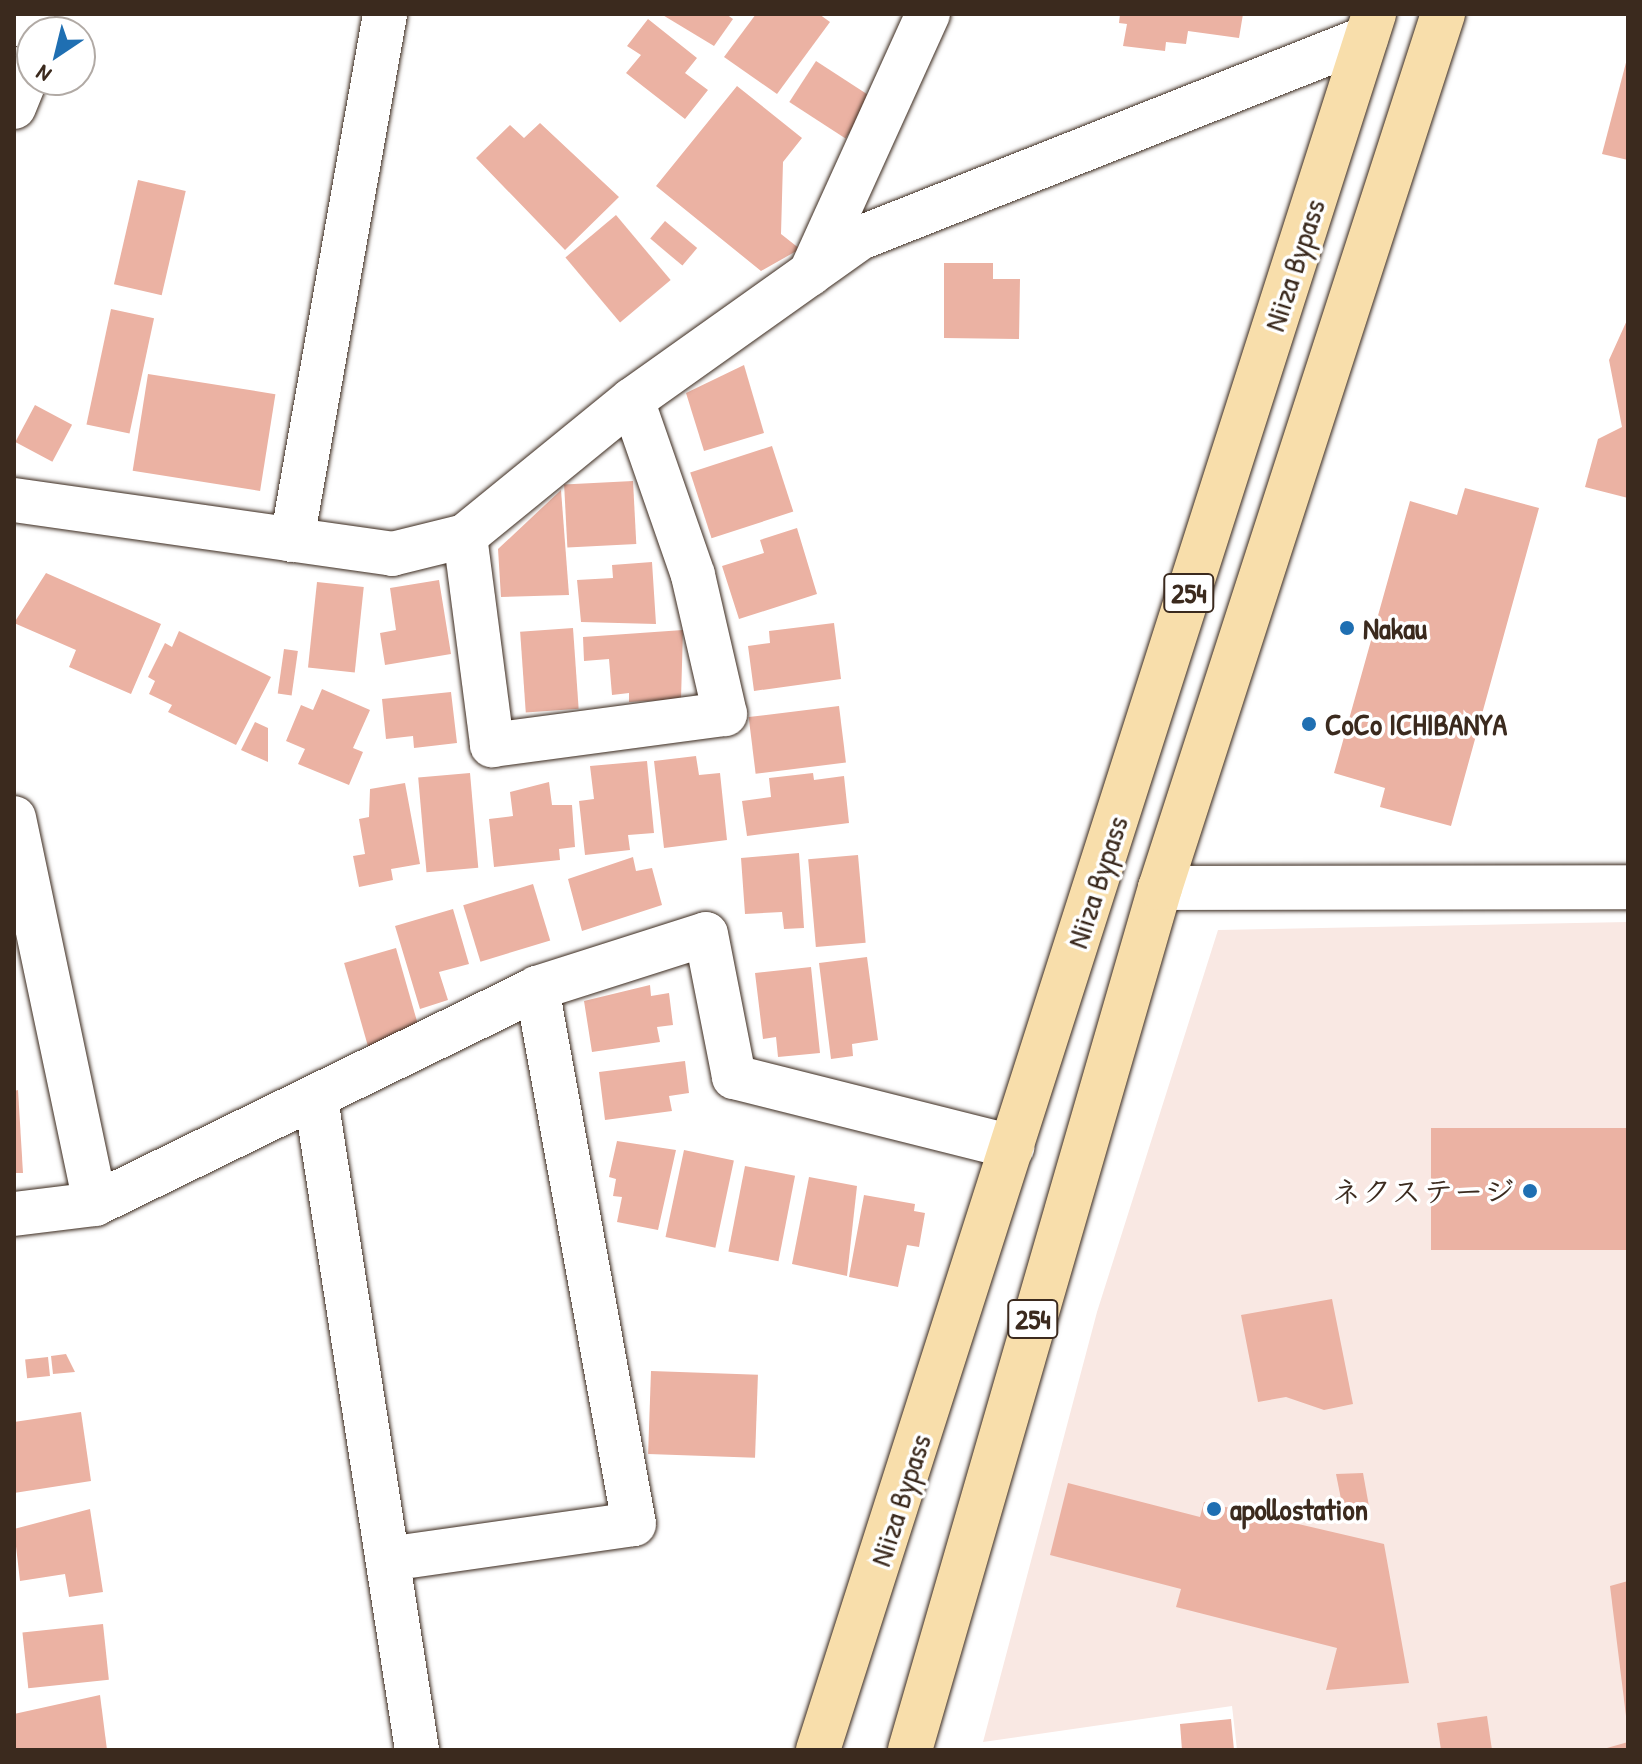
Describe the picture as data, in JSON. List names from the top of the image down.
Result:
{
  "streets": {
    "highway": ["Niiza Bypass", "254"]
  },
  "places": [
    "Nakau",
    "CoCo ICHIBANYA",
    "ネクステージ",
    "apollostation"
  ],
  "north": "bottom left"
}
